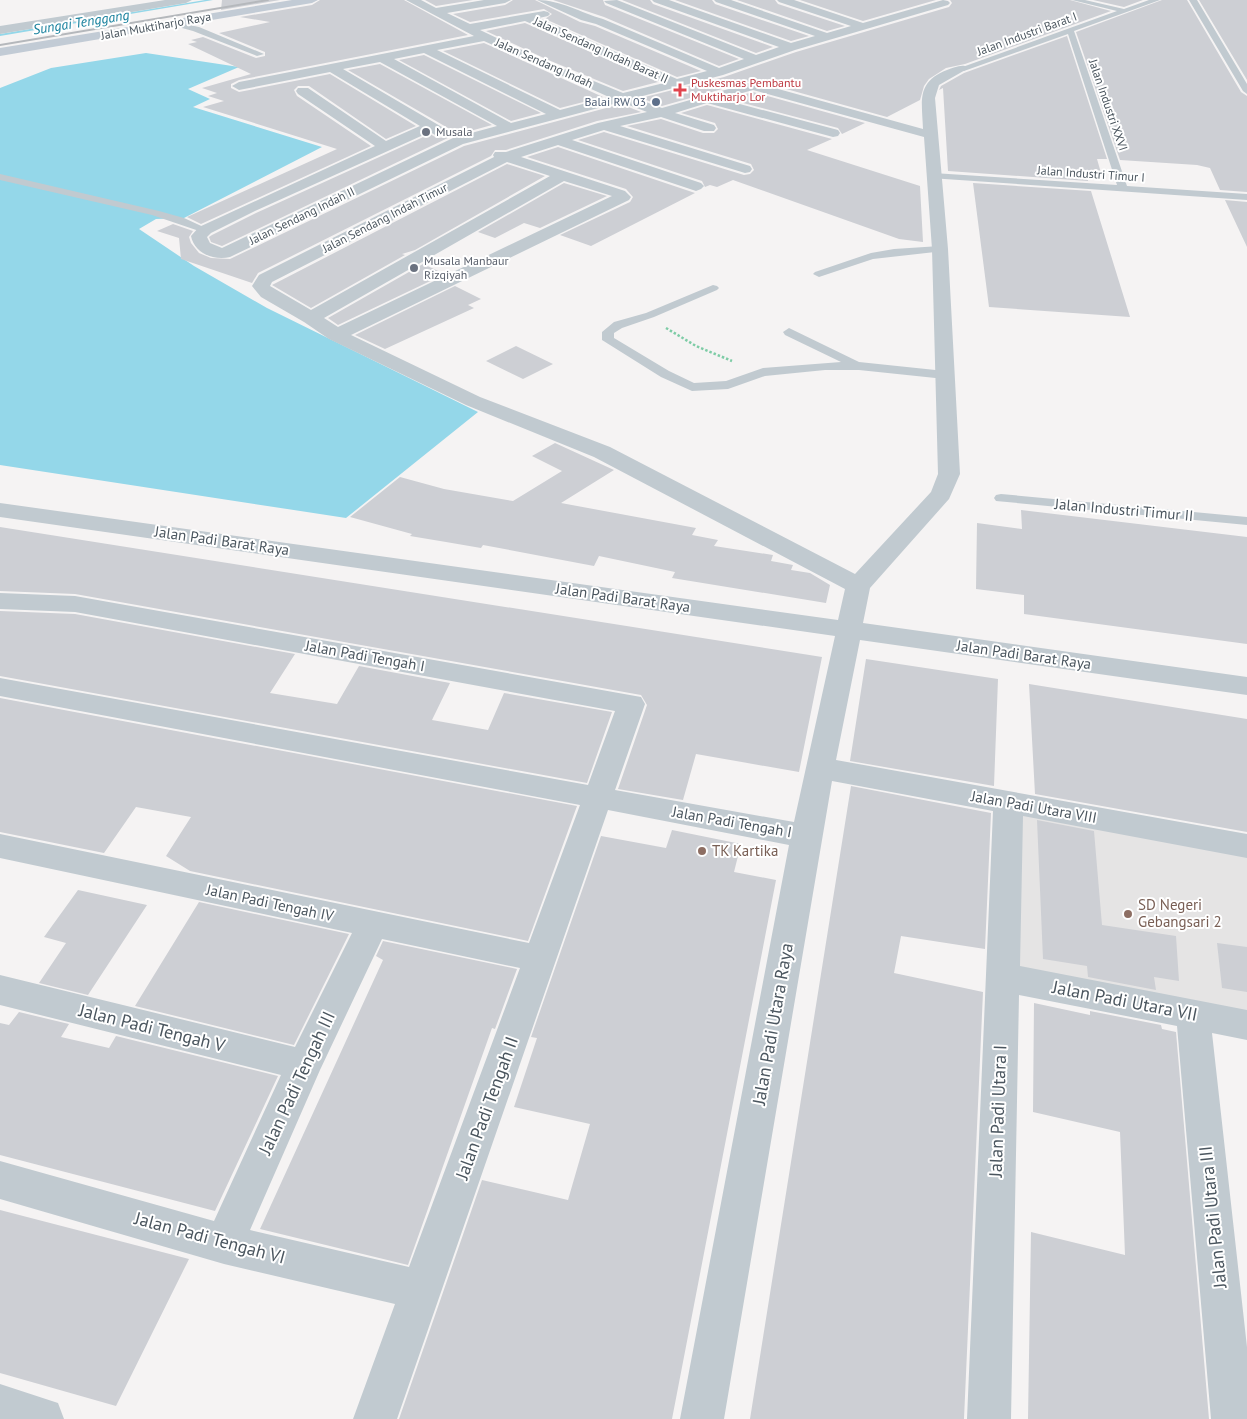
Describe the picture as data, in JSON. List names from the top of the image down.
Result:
{
  "streets": {
    "street": [
      "Jalan Muktiharjo Raya",
      "Jalan Sendang Indah Barat II",
      "Jalan Sendang Indah",
      "Jalan Sendang Indah II",
      "Jalan Sendang Indah Timur",
      "Jalan Padi Barat Raya",
      "Jalan Padi Tengah I",
      "Jalan Padi Utara VIII",
      "Jalan Padi Tengah IV",
      "Jalan Padi Utara VII",
      "Jalan Padi Utara Raya",
      "Jalan Padi Tengah V",
      "Jalan Padi Tengah III",
      "Jalan Padi Tengah II",
      "Jalan Padi Utara I",
      "Jalan Padi Utara III",
      "Jalan Padi Tengah VI"
    ],
    "lane": [
      "Jalan Industri Barat I",
      "Jalan Industri XXVI",
      "Jalan Industri Timur I",
      "Jalan Industri Timur II"
    ]
  },
  "crossings": [
    ["Jalan Industri Barat I", "Jalan Industri XXVI"],
    ["Jalan Sendang Indah Barat II", "Jalan Sendang Indah II"],
    ["Jalan Sendang Indah", "Jalan Sendang Indah II"],
    ["Jalan Sendang Indah", "Jalan Sendang Indah Timur"],
    ["Jalan Industri XXVI", "Jalan Industri Timur I"],
    ["Jalan Sendang Indah II", "Jalan Sendang Indah Timur"],
    ["Jalan Padi Barat Raya", "Jalan Padi Utara Raya"],
    ["Jalan Padi Tengah I", "Jalan Padi Utara Raya"],
    ["Jalan Padi Tengah I", "Jalan Padi Tengah II"],
    ["Jalan Padi Utara VIII", "Jalan Padi Utara Raya"],
    ["Jalan Padi Utara VIII", "Jalan Padi Utara I"],
    ["Jalan Padi Tengah IV", "Jalan Padi Tengah III"],
    ["Jalan Padi Tengah IV", "Jalan Padi Tengah II"],
    ["Jalan Padi Utara VII", "Jalan Padi Utara I"],
    ["Jalan Padi Utara VII", "Jalan Padi Utara III"],
    ["Jalan Padi Tengah V", "Jalan Padi Tengah III"],
    ["Jalan Padi Tengah III", "Jalan Padi Tengah VI"],
    ["Jalan Padi Tengah II", "Jalan Padi Tengah VI"]
  ],
  "water": ["Sungai Tenggang"],
  "places": {
    "health": ["Puskesmas Pembantu Muktiharjo Lor"],
    "other": [
      "Balai RW 03",
      "Musala",
      "Musala Manbaur Rizqiyah",
      "TK Kartika",
      "SD Negeri Gebangsari 2"
    ]
  }
}
